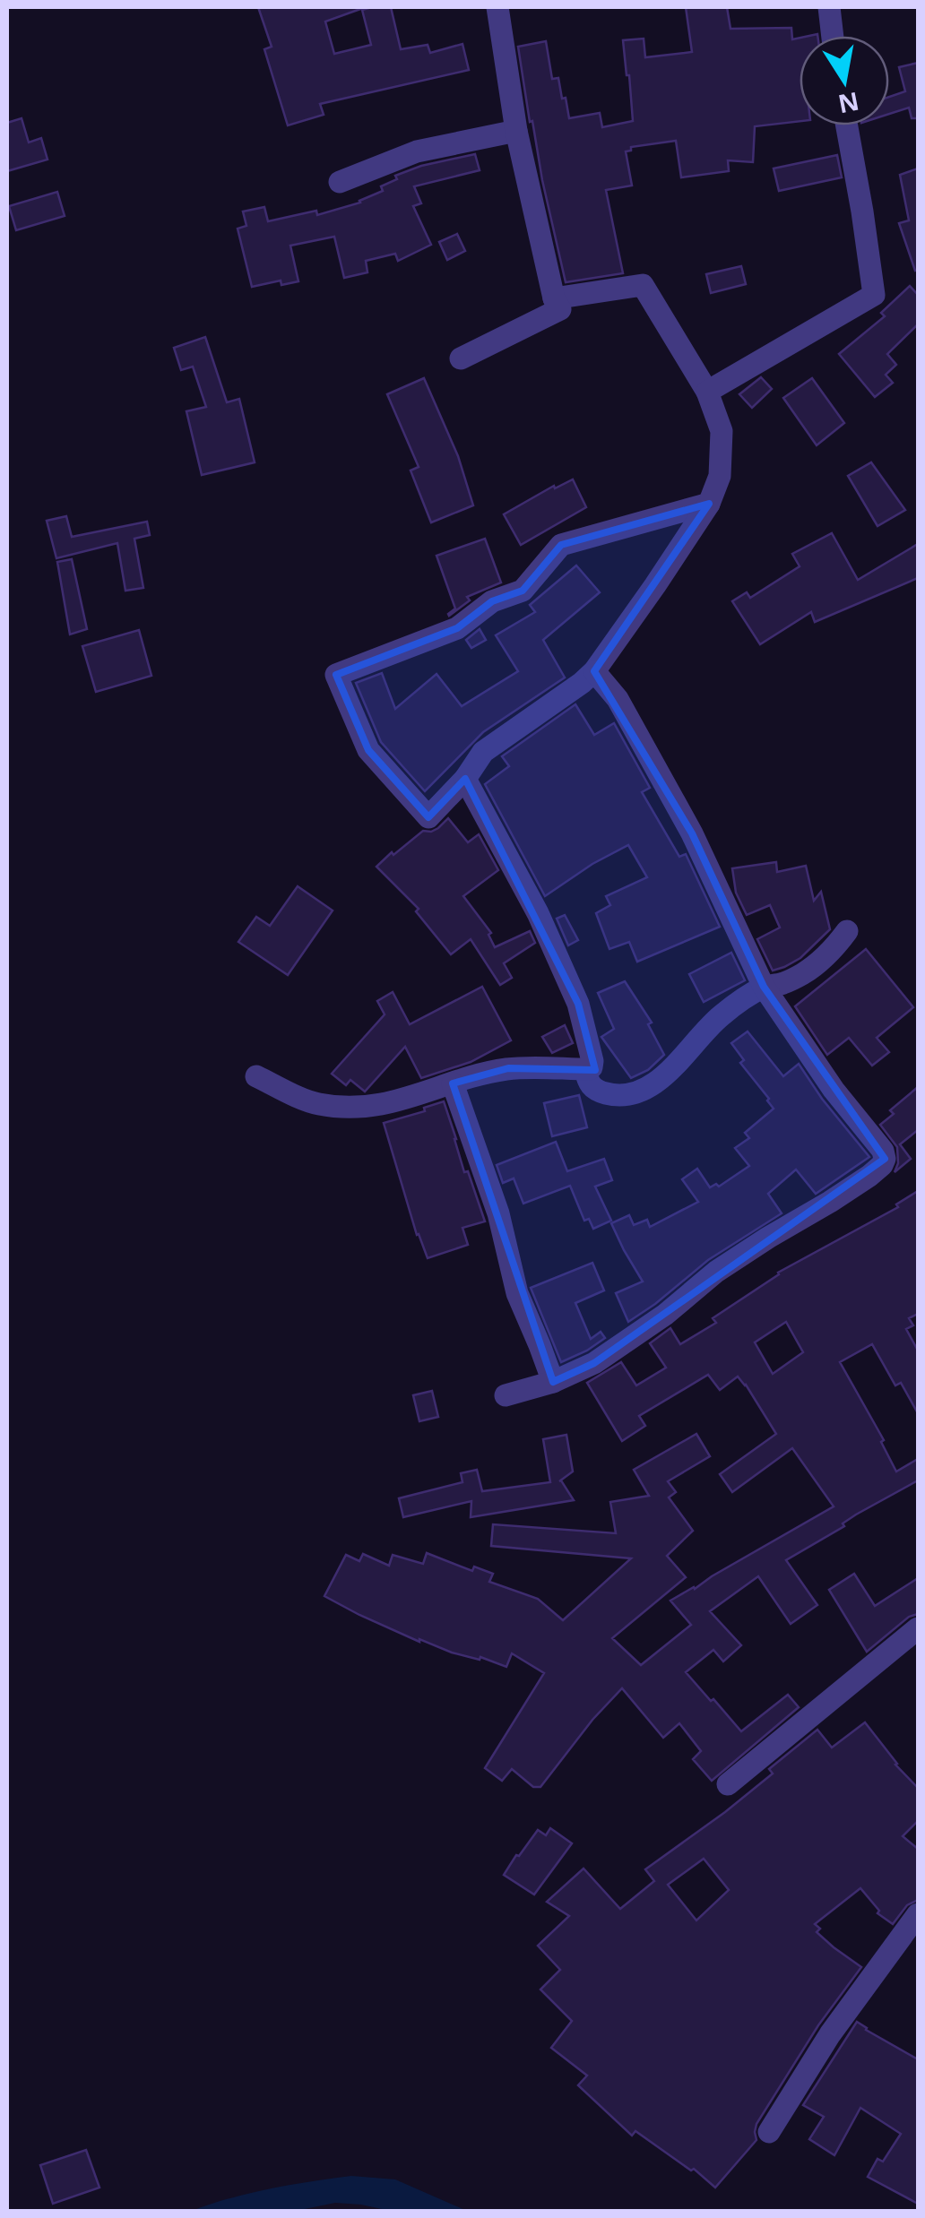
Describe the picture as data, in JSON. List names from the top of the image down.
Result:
{
  "north": "bottom"
}
